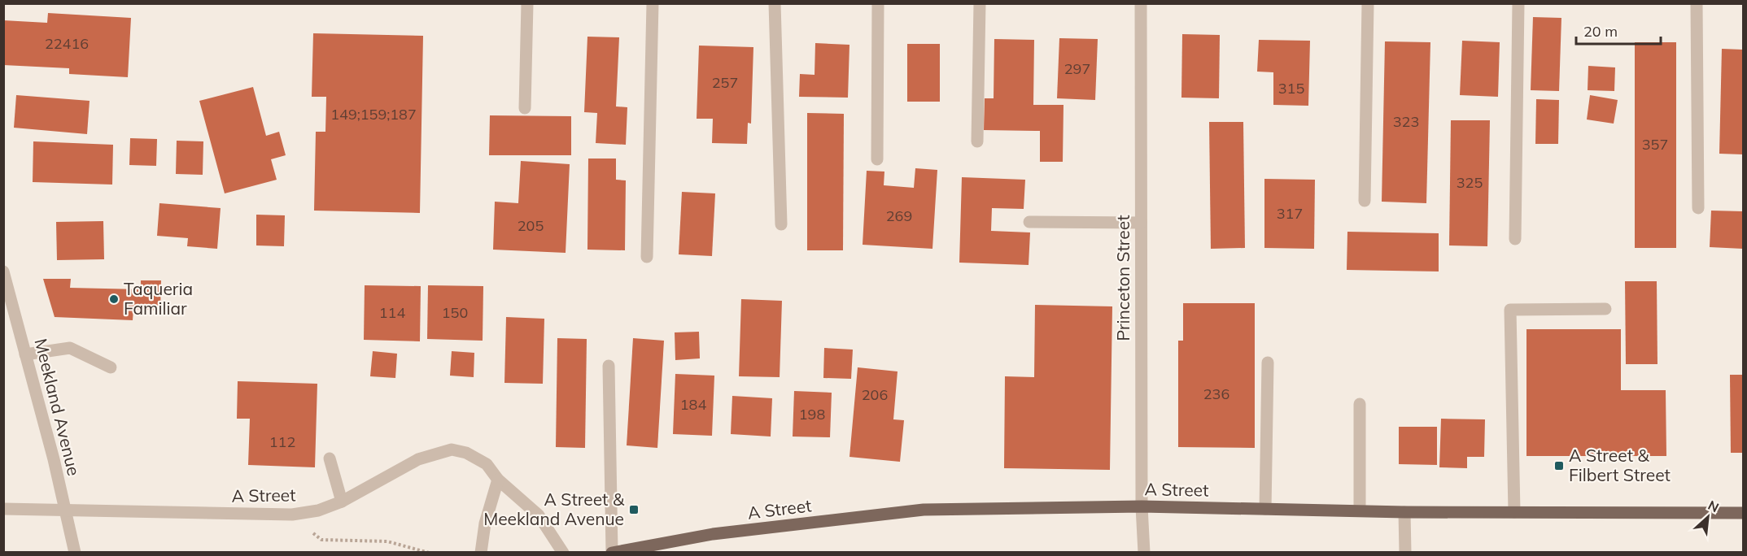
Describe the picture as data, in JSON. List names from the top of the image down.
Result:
{
  "streets": {
    "main road": ["A Street"],
    "street": ["Princeton Street", "Meekland Avenue"]
  },
  "crossings": [
    ["Princeton Street", "A Street"],
    ["Meekland Avenue", "A Street"]
  ],
  "places": {
    "other": ["Taqueria Familiar"],
    "transit": ["A Street & Filbert Street", "A Street & Meekland Avenue"]
  },
  "house_numbers": [
    "22416",
    "297",
    "257",
    "315",
    "149;159;187",
    "323",
    "357",
    "325",
    "317",
    "269",
    "205",
    "114",
    "150",
    "236",
    "206",
    "184",
    "198",
    "112"
  ],
  "scale_bar": "20 m",
  "north": "top right"
}
